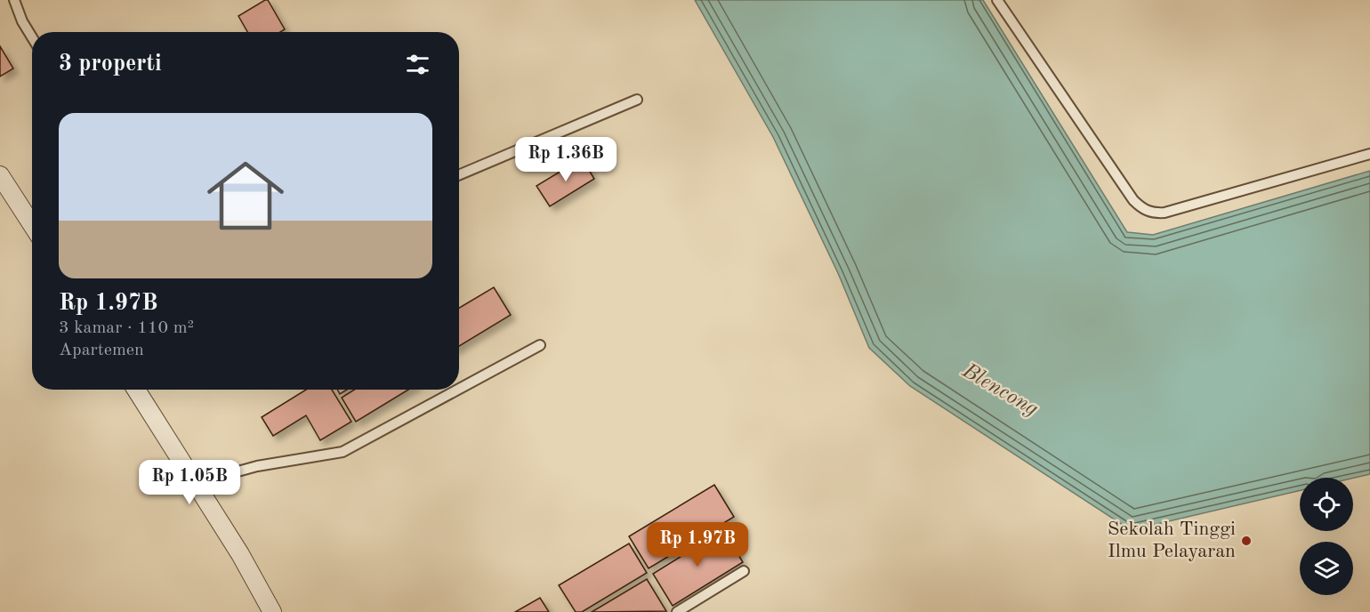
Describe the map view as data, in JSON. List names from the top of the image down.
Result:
{
  "water": ["Blencong"],
  "places": ["Sekolah Tinggi Ilmu Pelayaran"],
  "page": {
    "heading": "3 properti",
    "list": [
      {
        "name": "Rp 1.97B",
        "note": "3 kamar · 110 m² · Apartemen"
      }
    ],
    "price": ["Rp 1.36B", "Rp 1.05B", "Rp 1.97B"]
  }
}
